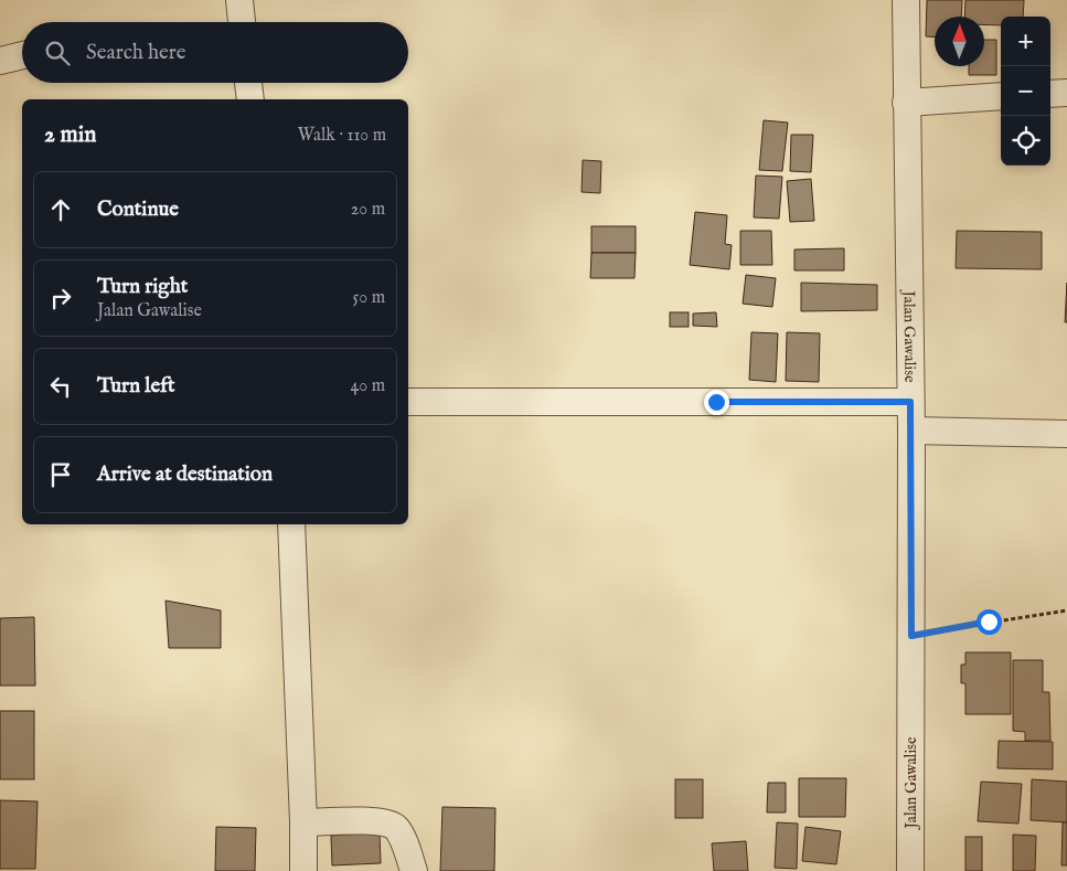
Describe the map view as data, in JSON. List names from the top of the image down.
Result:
{
  "streets": {
    "street": ["Jalan Gawalise"]
  },
  "north": "top",
  "page": {
    "map_buttons": ["+", "−"],
    "search": "Search here",
    "heading": ["2 min", "Walk · 110 m"],
    "list": [
      ["Continue", "20 m"],
      ["Turn right", "Jalan Gawalise", "50 m"],
      ["Turn left", "40 m"],
      "Arrive at destination"
    ]
  }
}
